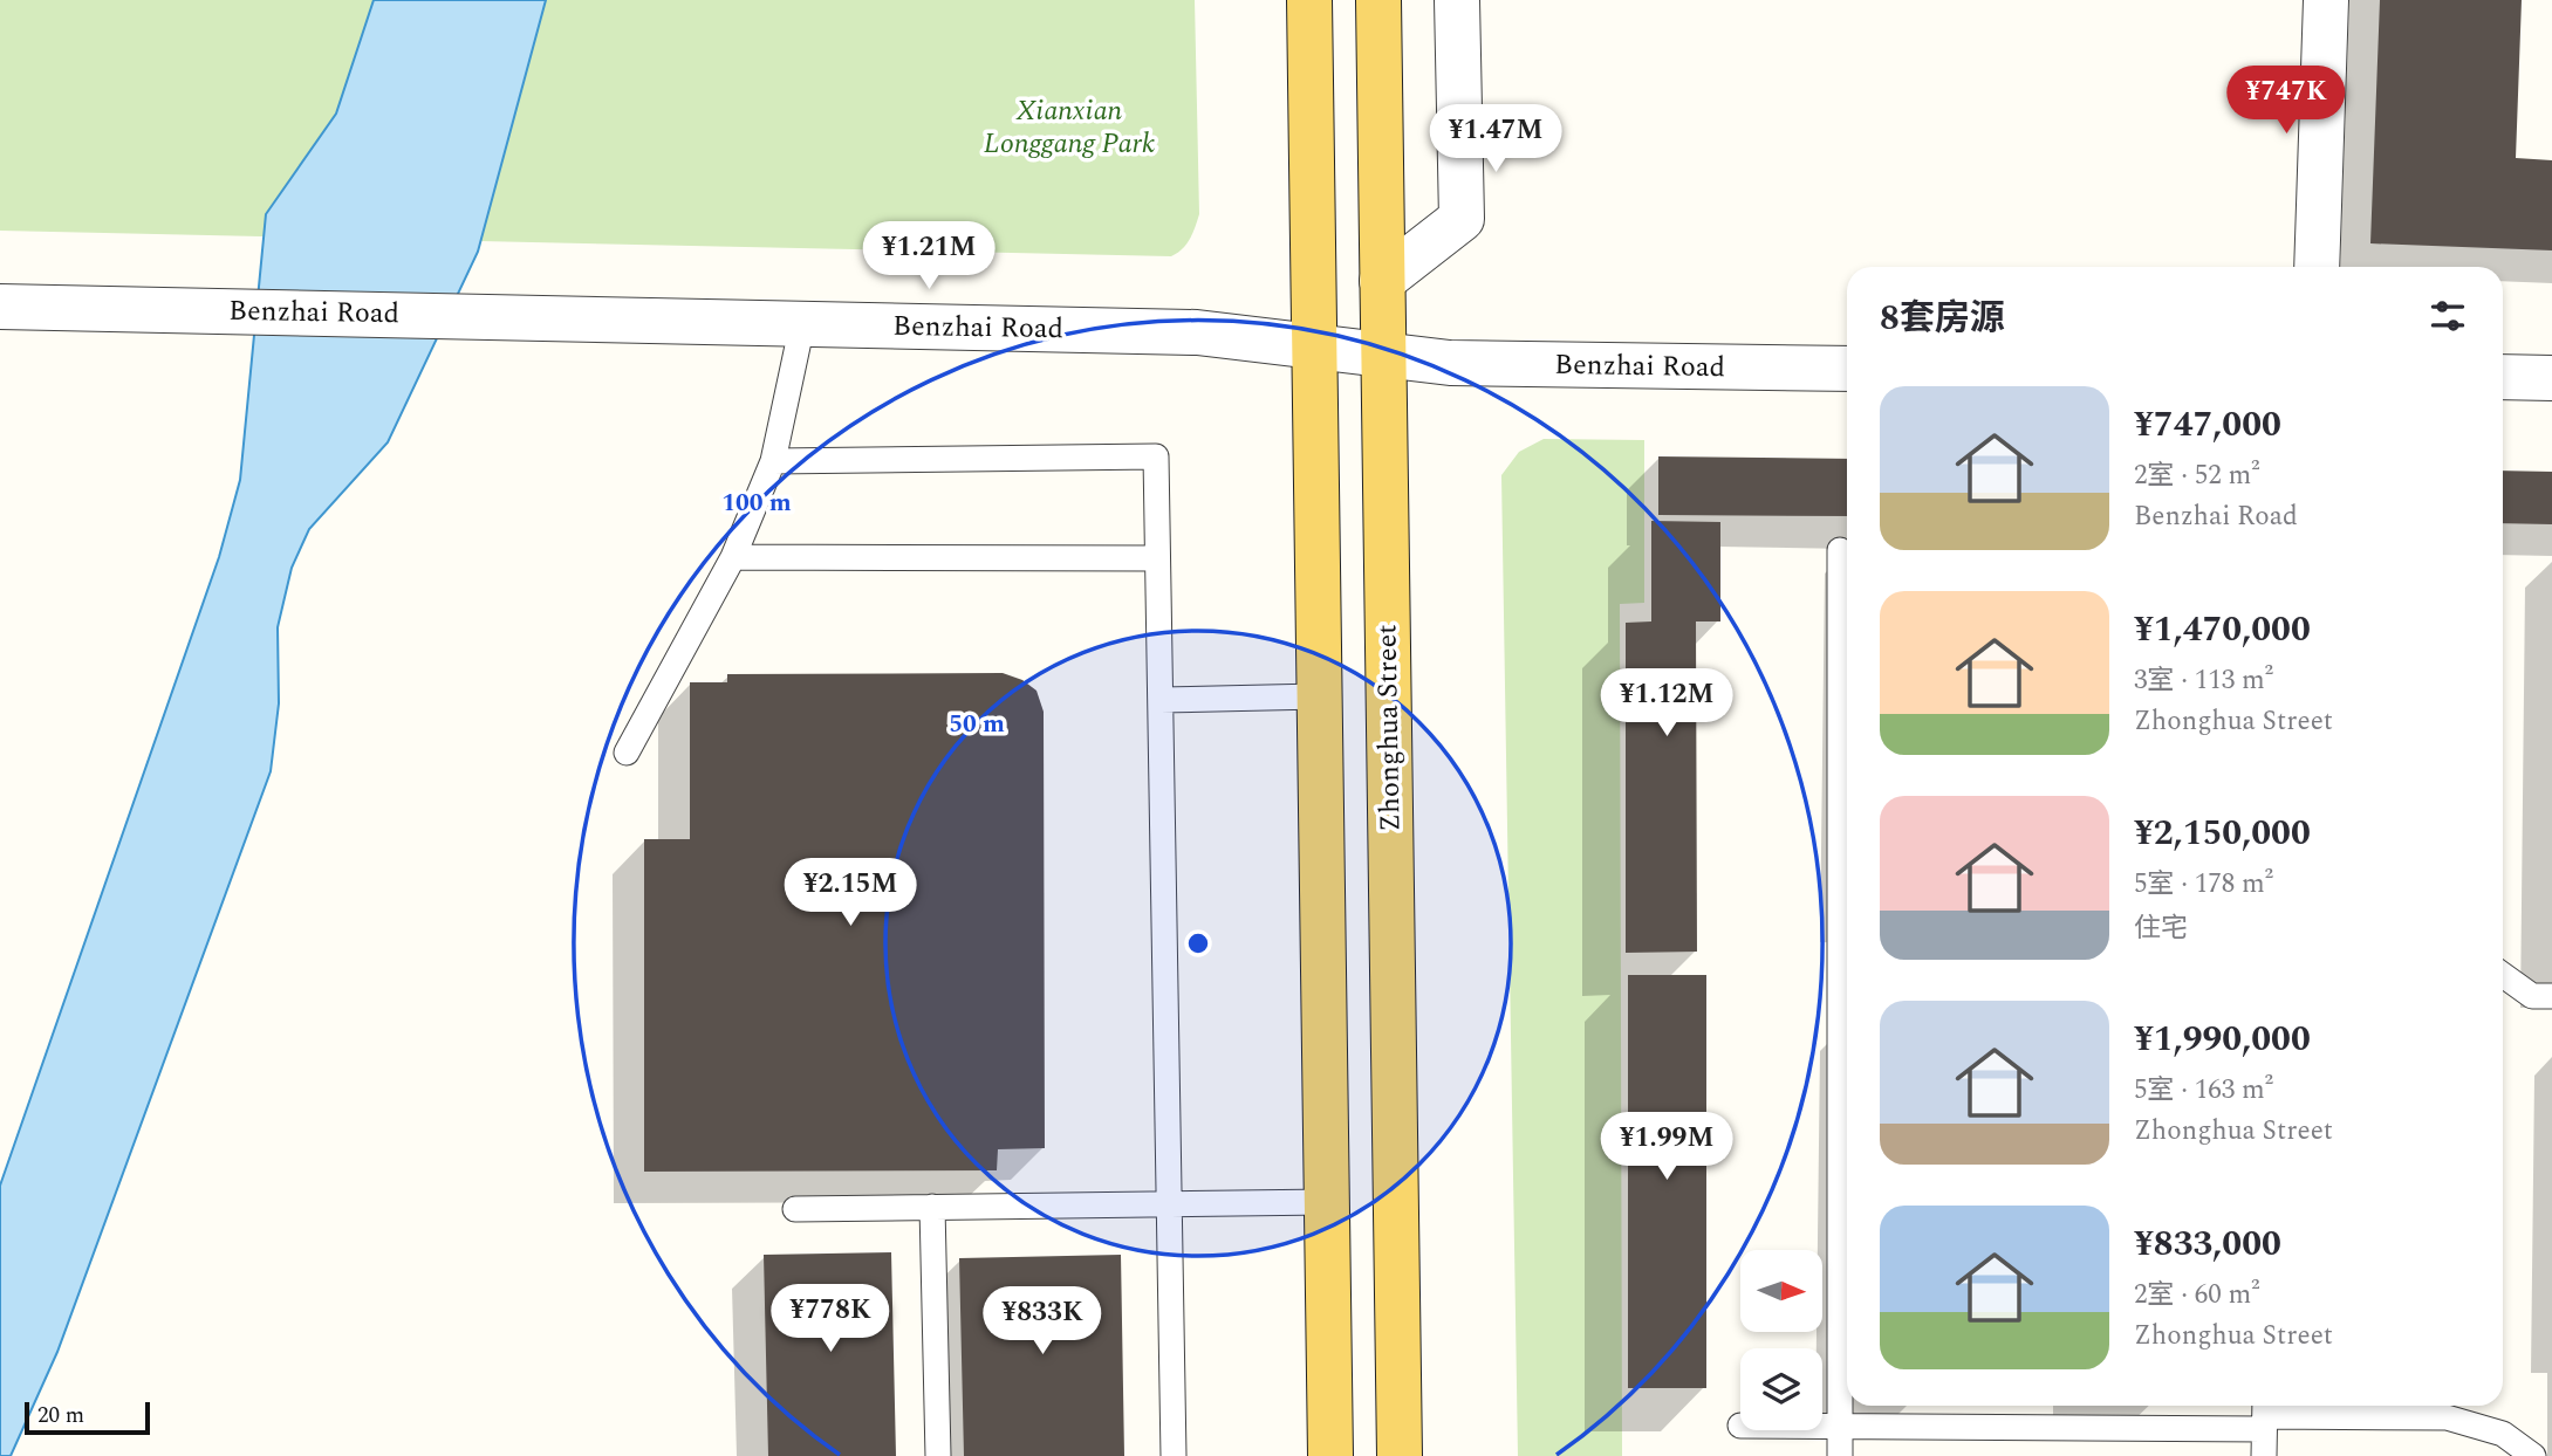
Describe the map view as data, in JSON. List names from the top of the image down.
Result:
{
  "streets": {
    "main road": ["Zhonghua Street"],
    "street": ["Benzhai Road"]
  },
  "crossings": [
    ["Benzhai Road", "Zhonghua Street"]
  ],
  "parks": ["Xianxian Longgang Park"],
  "scale_bar": "20 m",
  "north": "right",
  "page": {
    "price": [
      "¥747K",
      "¥1.47M",
      "¥1.21M",
      "¥1.12M",
      "¥2.15M",
      "¥1.99M",
      "¥778K",
      "¥833K"
    ],
    "heading": "8套房源",
    "list": [
      {
        "name": "¥747,000",
        "note": "2室 · 52 m² · Benzhai Road"
      },
      {
        "name": "¥1,470,000",
        "note": "3室 · 113 m² · Zhonghua Street"
      },
      {
        "name": "¥2,150,000",
        "note": "5室 · 178 m² · 住宅"
      },
      {
        "name": "¥1,990,000",
        "note": "5室 · 163 m² · Zhonghua Street"
      },
      {
        "name": "¥833,000",
        "note": "2室 · 60 m² · Zhonghua Street"
      }
    ],
    "scale": "20 m"
  },
  "rings": ["100 m", "50 m"]
}
